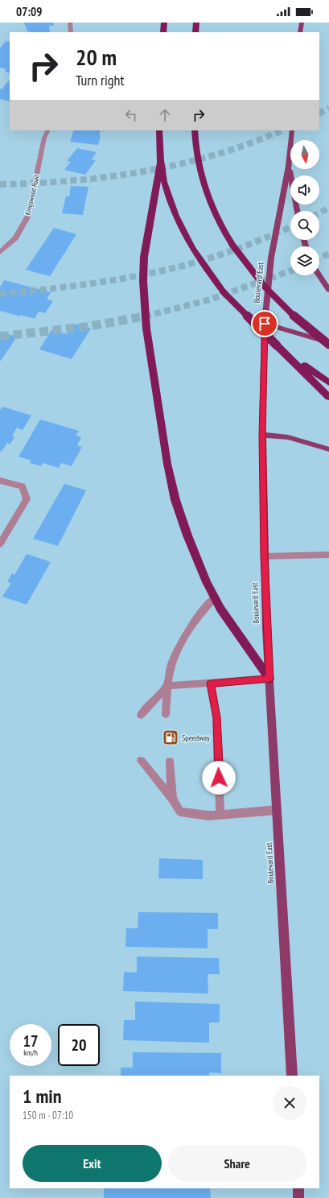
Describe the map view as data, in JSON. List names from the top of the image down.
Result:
{
  "streets": {
    "main road": ["Boulevard East"],
    "street": ["Kingswood Road"]
  },
  "places": {
    "fuel station": ["Speedway"]
  },
  "north": "bottom",
  "page": {
    "status": "07:09",
    "turn": ["20 m", "Turn right"],
    "speed": "17 km/h",
    "limit": "20",
    "heading": ["1 min", "150 m · 07:10"],
    "buttons": ["Exit", "Share"]
  }
}
